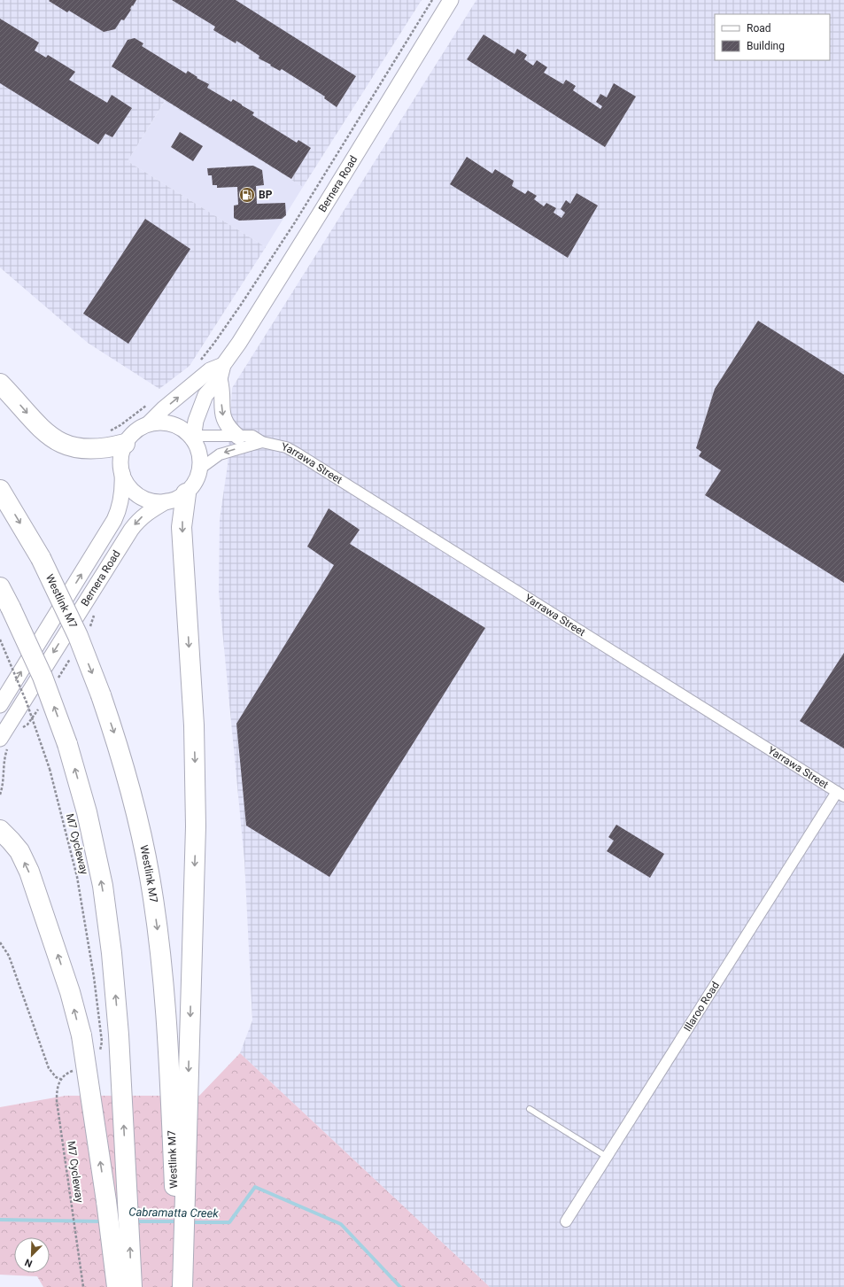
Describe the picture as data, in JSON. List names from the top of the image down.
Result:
{
  "streets": {
    "highway": ["Westlink M7"],
    "main road": ["Bernera Road"],
    "street": ["Yarrawa Street", "Illaroo Road"],
    "path": ["M7 Cycleway"]
  },
  "crossings": [
    ["Bernera Road", "Yarrawa Street"],
    ["Yarrawa Street", "Illaroo Road"]
  ],
  "water": ["Cabramatta Creek"],
  "places": {
    "fuel station": ["BP"]
  },
  "legend": ["Road", "Building"],
  "north": "bottom left"
}
